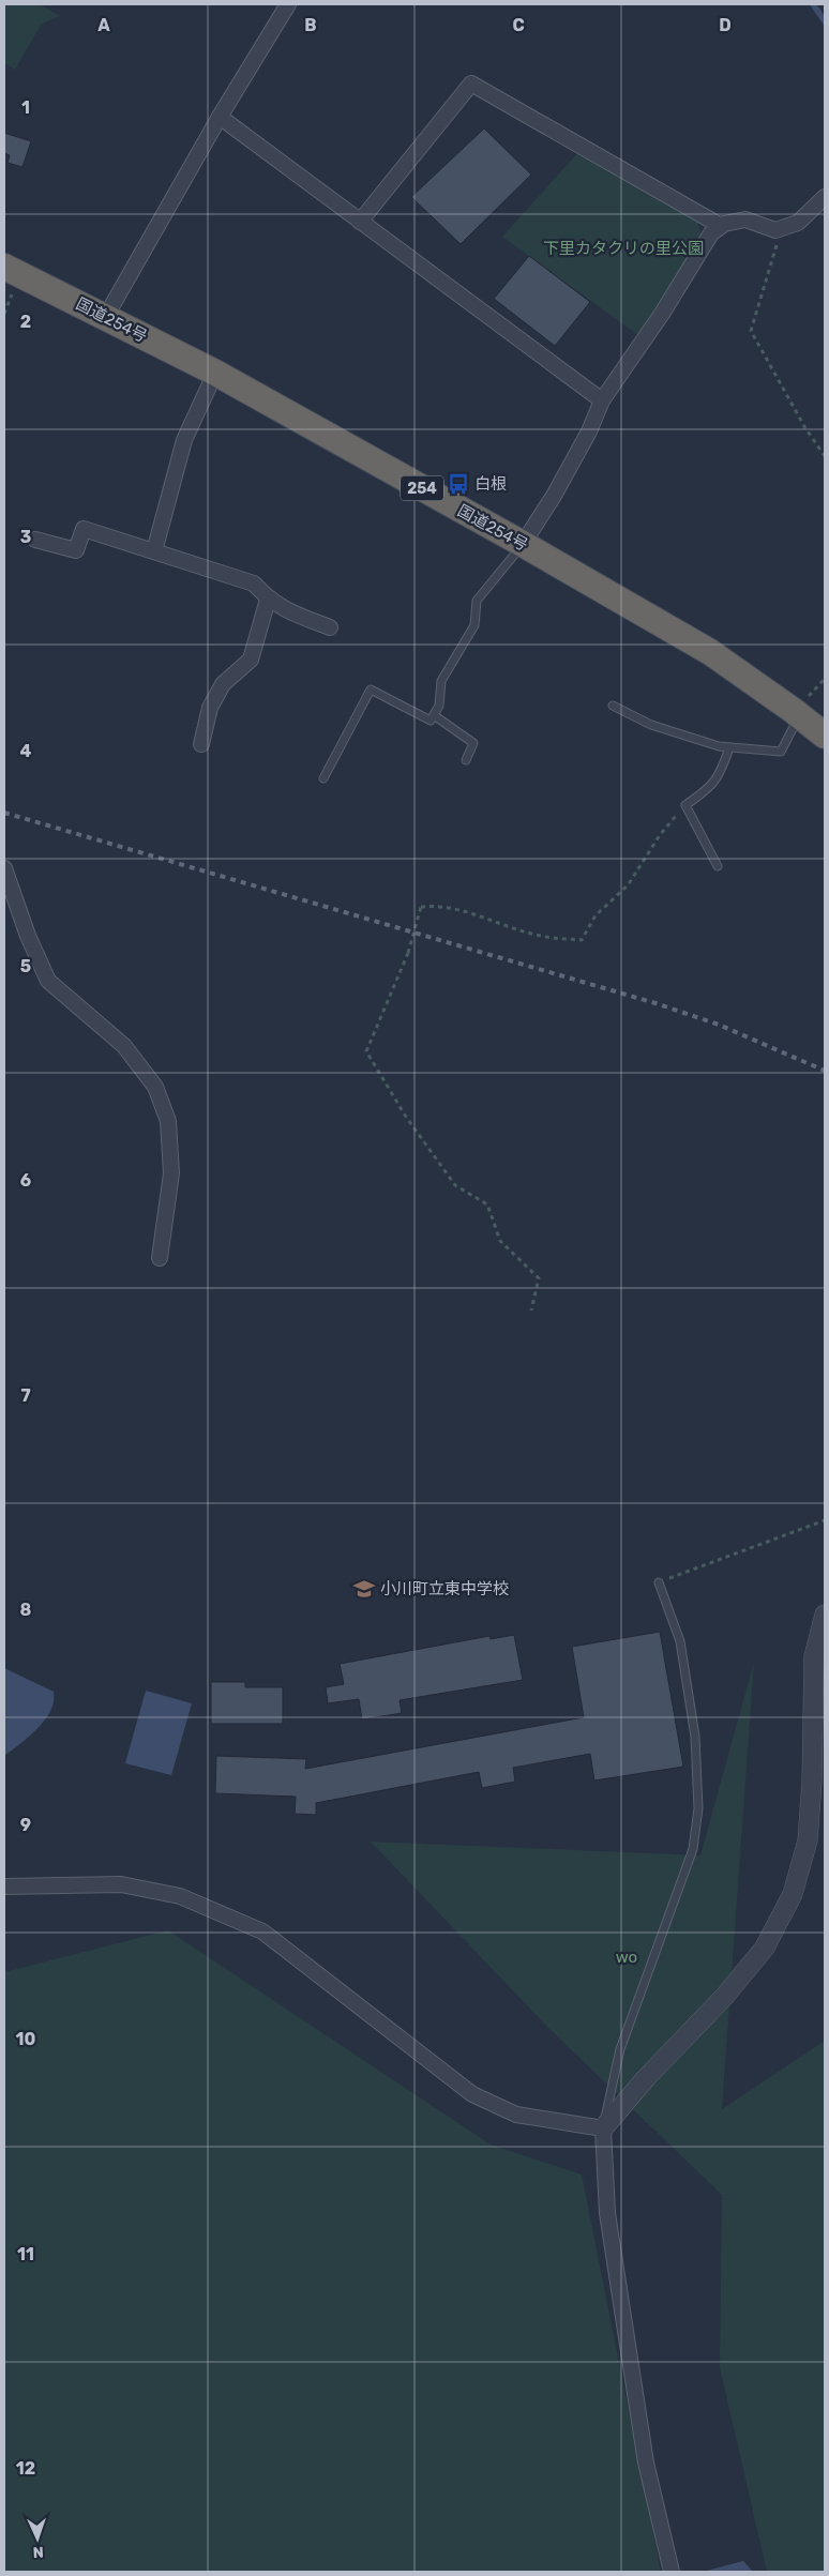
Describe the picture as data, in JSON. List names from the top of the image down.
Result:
{
  "streets": {
    "highway": ["国道254号", "254"]
  },
  "parks": ["下里カタクリの里公園", "wo"],
  "places": {
    "bus stop": ["白根"],
    "school or university": ["小川町立東中学校"]
  },
  "north": "bottom",
  "grid": {
    "columns": [
      "A",
      "B",
      "C",
      "D"
    ],
    "rows": [
      "1",
      "2",
      "3",
      "4",
      "5",
      "6",
      "7",
      "8",
      "9",
      "10",
      "11",
      "12"
    ]
  }
}
